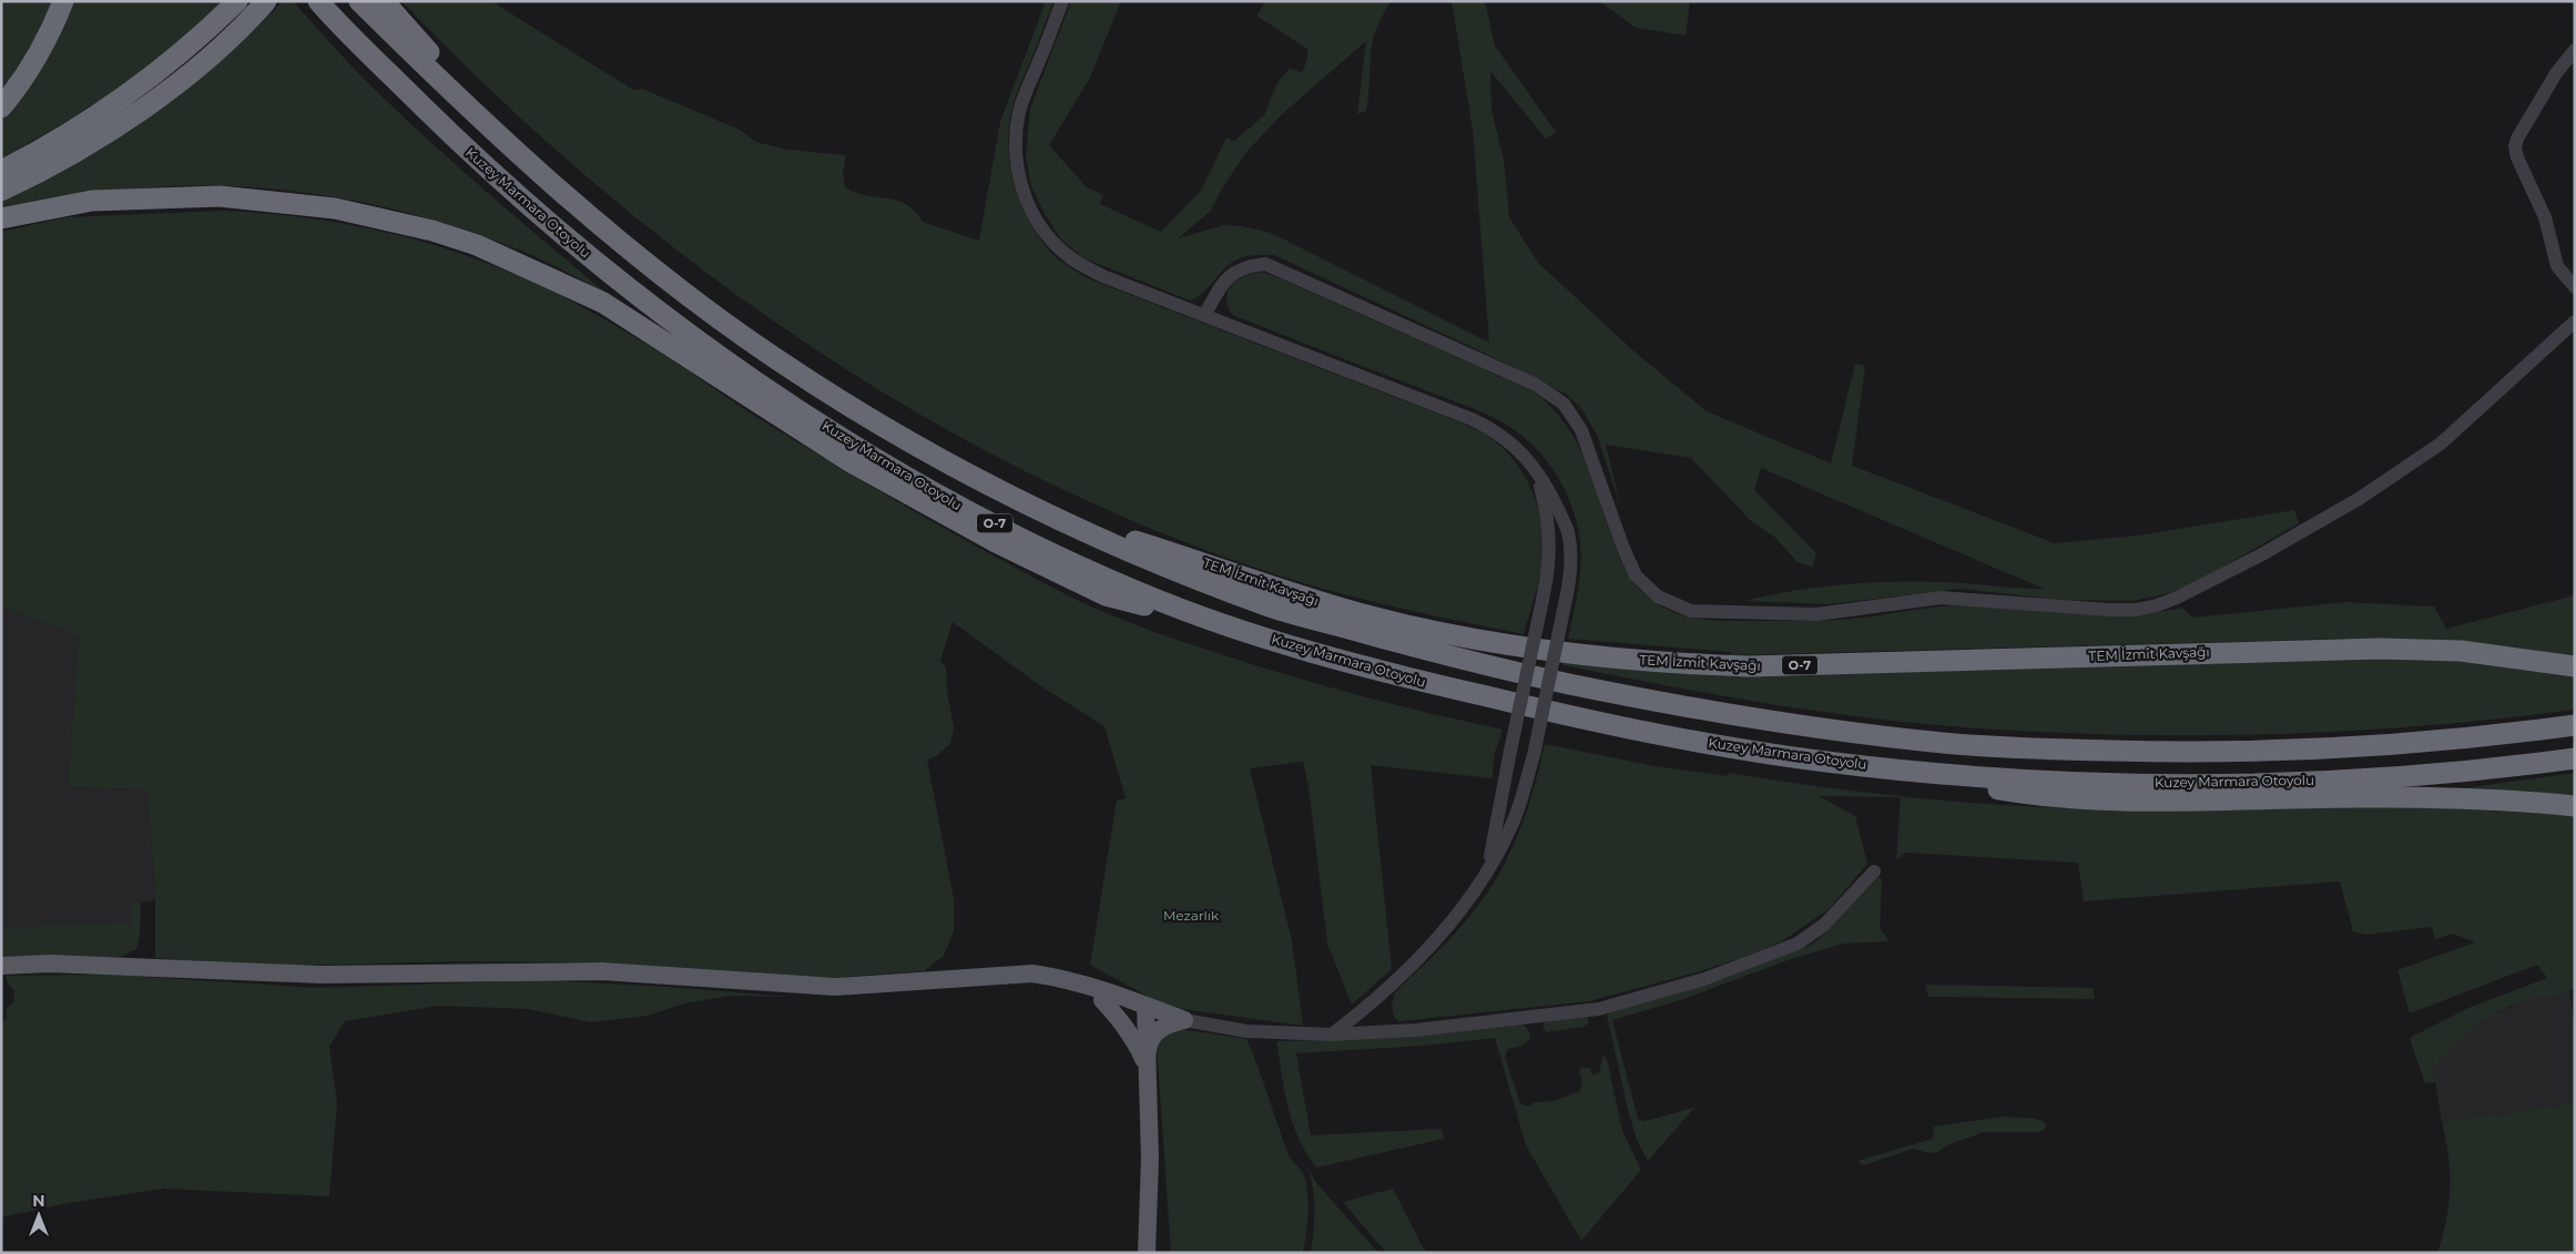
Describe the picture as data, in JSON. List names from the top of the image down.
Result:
{
  "streets": {
    "highway": ["Kuzey Marmara Otoyolu", "O-7", "TEM İzmit Kavşağı"]
  },
  "crossings": [
    ["Kuzey Marmara Otoyolu", "O-7"],
    ["Kuzey Marmara Otoyolu", "TEM İzmit Kavşağı"]
  ],
  "parks": ["Mezarlık"],
  "north": "top"
}
